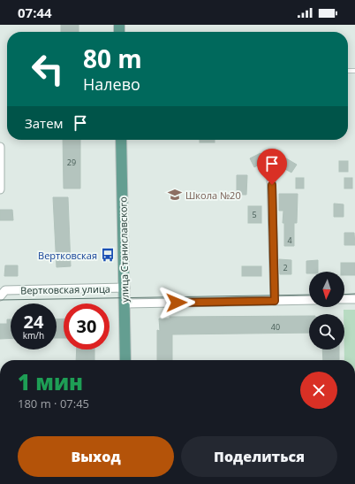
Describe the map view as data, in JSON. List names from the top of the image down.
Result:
{
  "streets": {
    "main road": ["улица Станиславского"],
    "street": ["Вертковская улица"]
  },
  "crossings": [
    ["улица Станиславского", "Вертковская улица"]
  ],
  "places": {
    "school or university": ["Школа №20"],
    "bus stop": ["Вертковская"]
  },
  "house_numbers": [
    "29",
    "5",
    "4",
    "2",
    "40"
  ],
  "north": "bottom",
  "page": {
    "status": "07:44",
    "turn": ["80 m", "Налево"],
    "then": "Затем",
    "speed": "24 km/h",
    "limit": "30",
    "heading": ["1 мин", "180 m · 07:45"],
    "buttons": ["Выход", "Поделиться"]
  }
}
